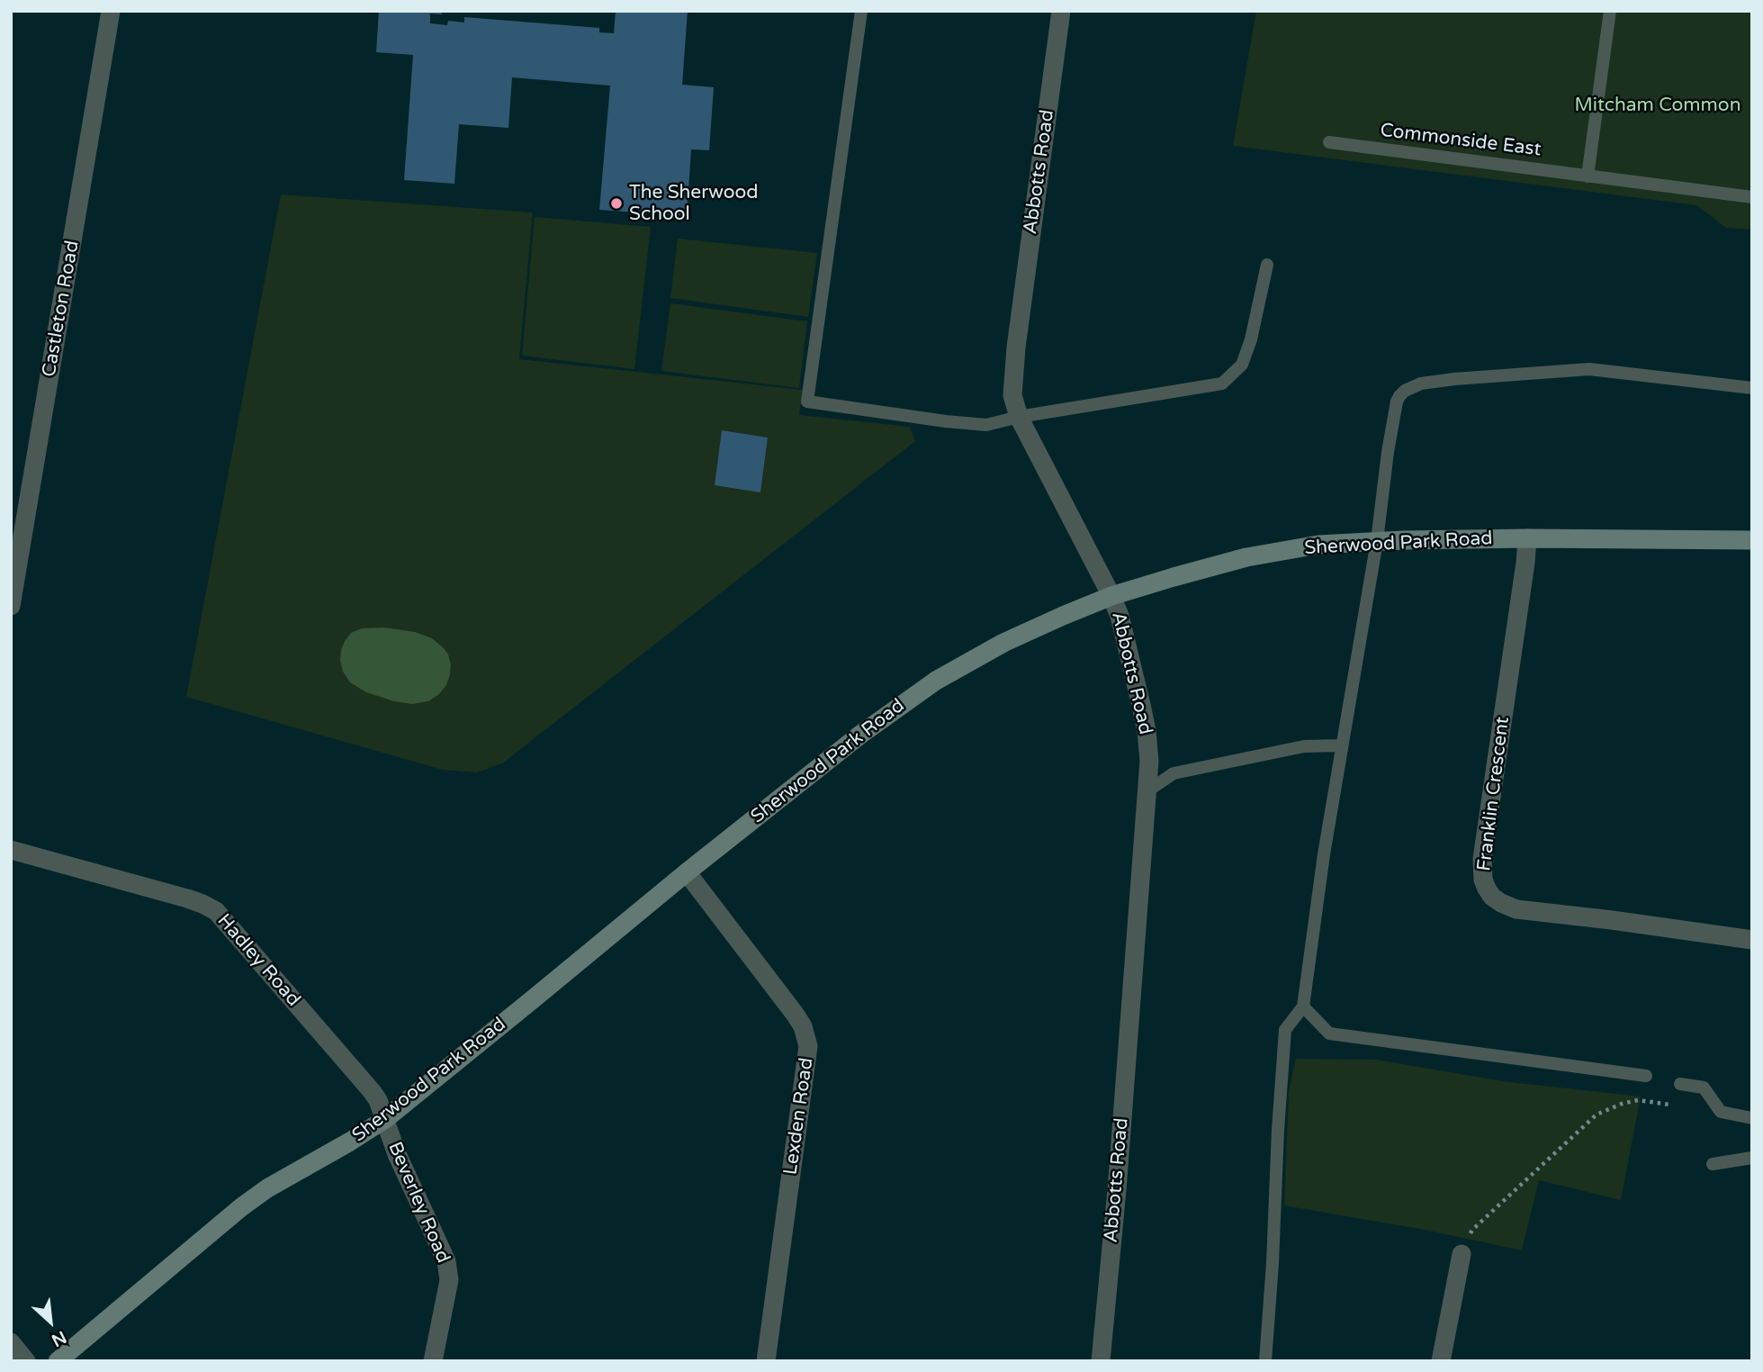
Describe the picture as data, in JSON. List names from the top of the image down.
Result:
{
  "streets": {
    "street": [
      "Abbotts Road",
      "Castleton Road",
      "Sherwood Park Road",
      "Franklin Crescent",
      "Hadley Road",
      "Lexden Road",
      "Beverley Road"
    ],
    "lane": ["Commonside East"]
  },
  "crossings": [
    ["Abbotts Road", "Sherwood Park Road"],
    ["Sherwood Park Road", "Franklin Crescent"],
    ["Sherwood Park Road", "Hadley Road"],
    ["Sherwood Park Road", "Lexden Road"],
    ["Sherwood Park Road", "Beverley Road"],
    ["Hadley Road", "Beverley Road"]
  ],
  "parks": ["Mitcham Common"],
  "places": ["The Sherwood School"],
  "north": "bottom right"
}
